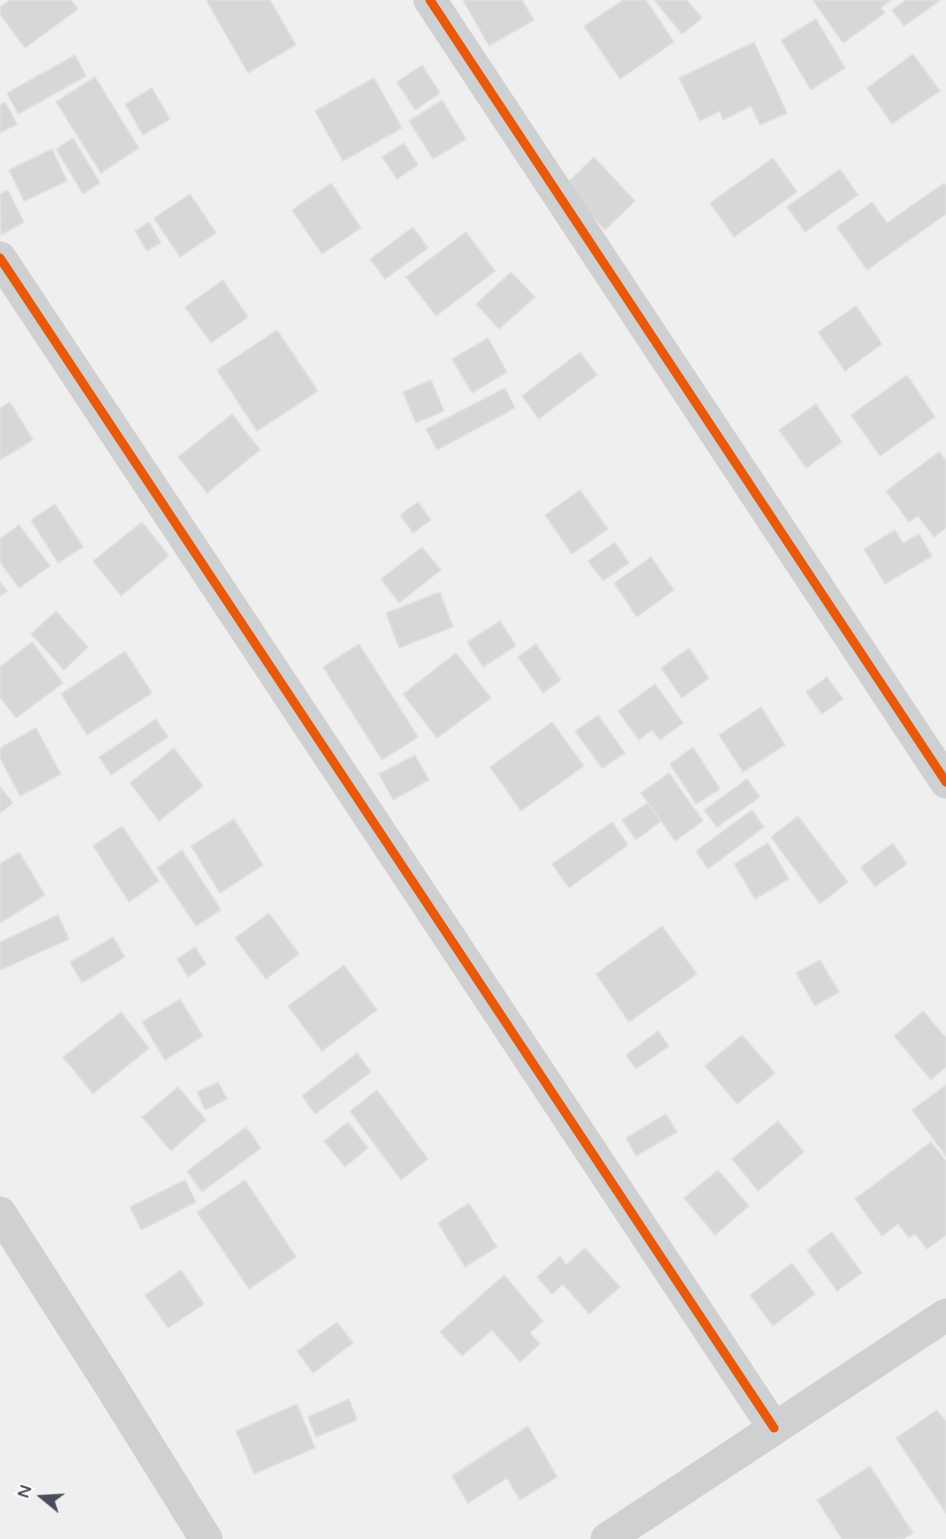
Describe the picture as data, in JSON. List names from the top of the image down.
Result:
{
  "north": "left"
}
